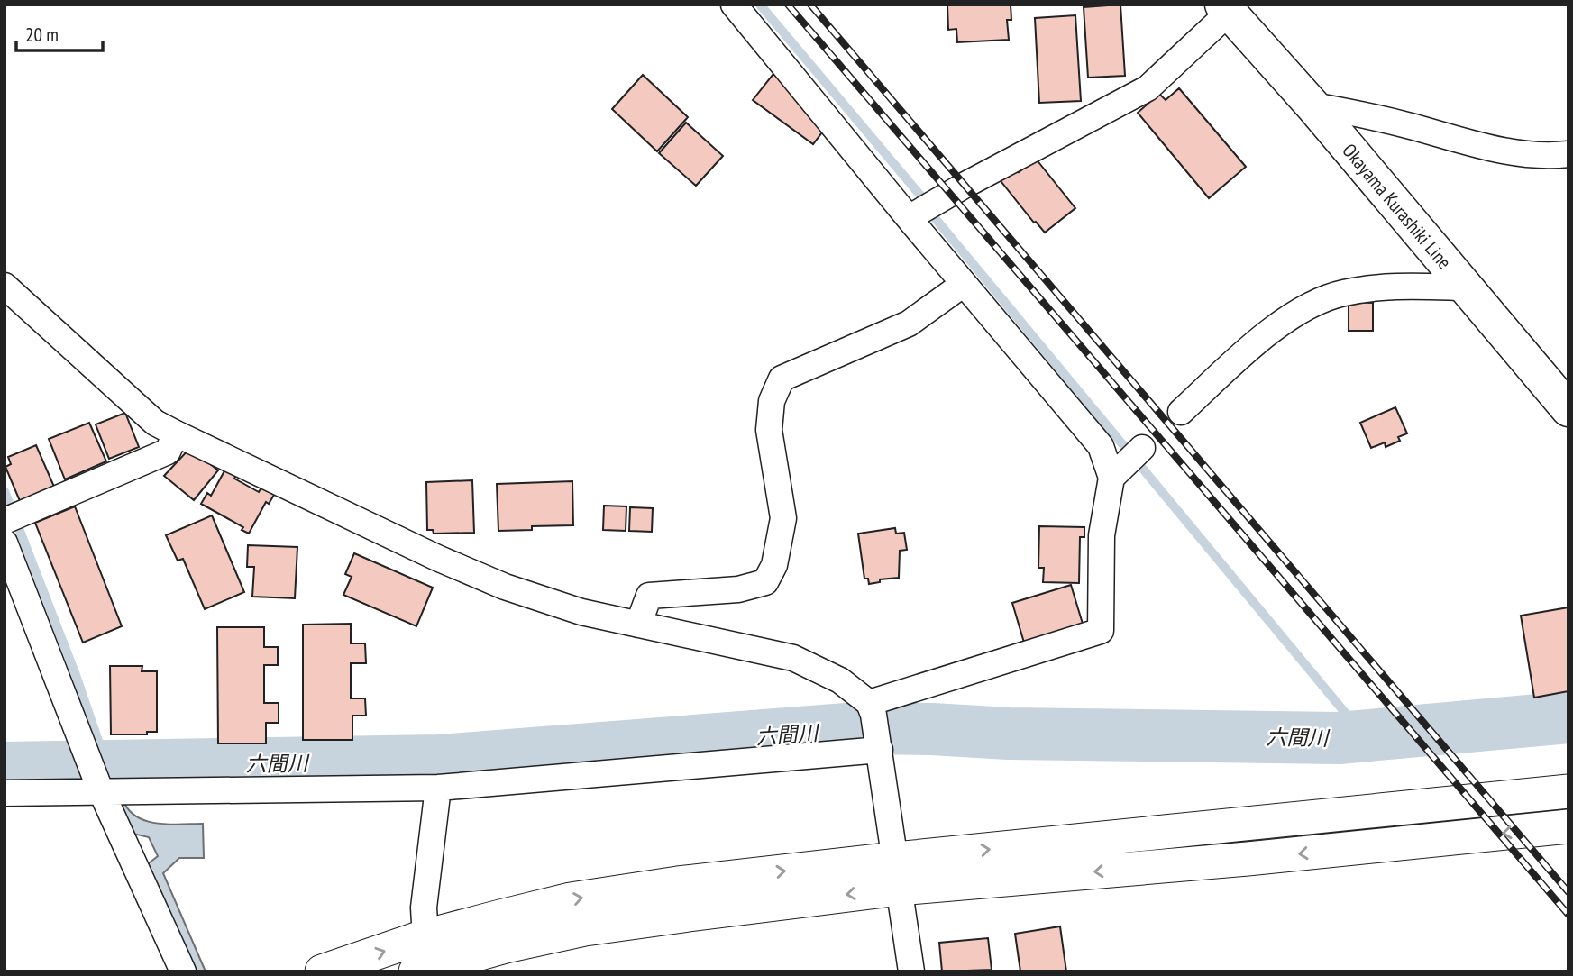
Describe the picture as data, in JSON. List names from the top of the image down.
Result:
{
  "streets": {
    "main road": ["Okayama Kurashiki Line"]
  },
  "water": ["六間川"],
  "scale_bar": "20 m"
}
